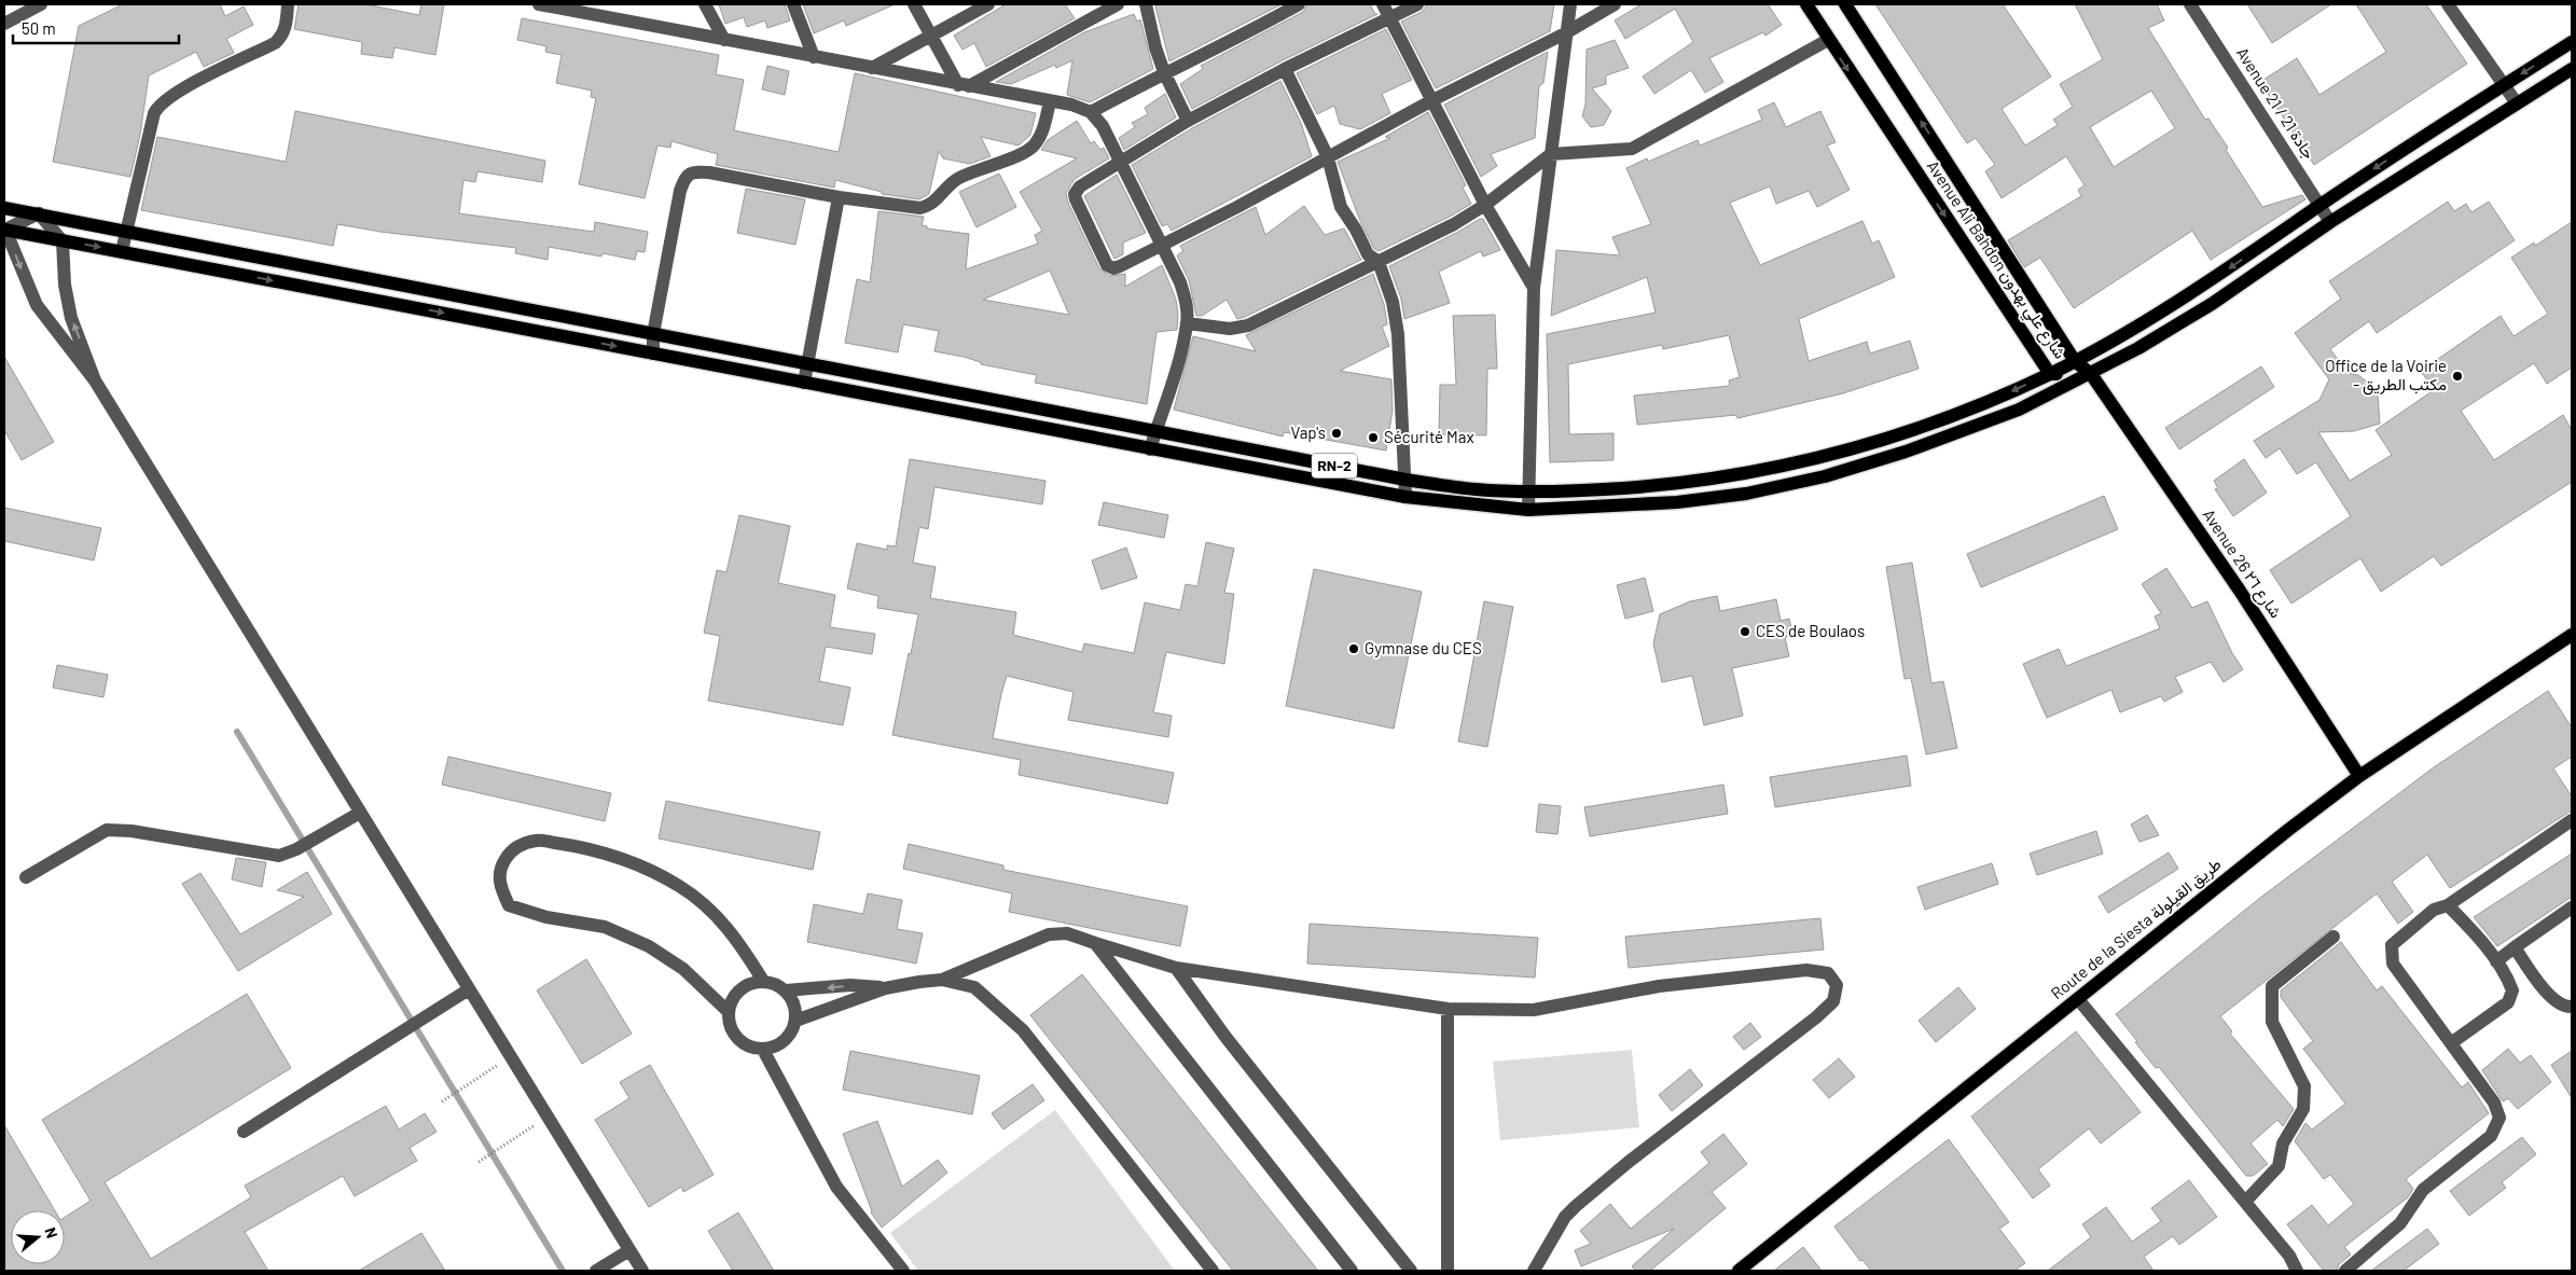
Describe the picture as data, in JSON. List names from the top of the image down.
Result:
{
  "streets": {
    "main road": [
      "Avenue Ali Bahdon شارع علي بهدون",
      "RN-2",
      "Avenue 26 شارع ٢٦",
      "Route de la Siesta طريق القيلولة"
    ],
    "street": ["Avenue 21 / جادة 21"]
  },
  "crossings": [
    ["Avenue 21 / جادة 21", "RN-2"],
    ["Avenue Ali Bahdon شارع علي بهدون", "RN-2"],
    ["Avenue Ali Bahdon شارع علي بهدون", "Avenue 26 شارع ٢٦"],
    ["RN-2", "Avenue 26 شارع ٢٦"],
    ["Avenue 26 شارع ٢٦", "Route de la Siesta طريق القيلولة"]
  ],
  "places": [
    "Office de la Voirie - مكتب الطريق",
    "Vap's",
    "Sécurité Max",
    "CES de Boulaos",
    "Gymnase du CES"
  ],
  "scale_bar": "50 m",
  "north": "right"
}
